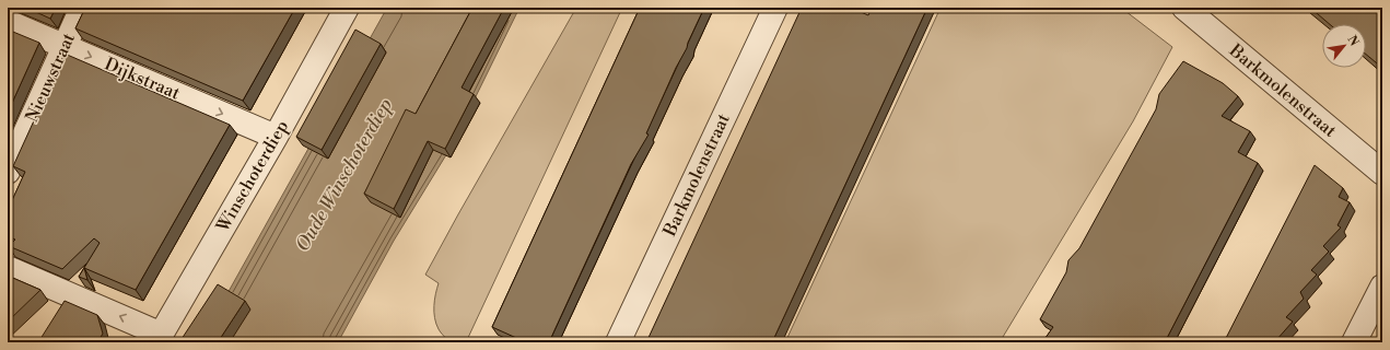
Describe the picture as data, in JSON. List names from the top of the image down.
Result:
{
  "streets": {
    "street": [
      "Nieuwstraat",
      "Dijkstraat",
      "Barkmolenstraat",
      "Winschoterdiep"
    ]
  },
  "crossings": [
    ["Nieuwstraat", "Dijkstraat"],
    ["Dijkstraat", "Winschoterdiep"]
  ],
  "one_way": ["Dijkstraat"],
  "water": ["Oude Winschoterdiep"],
  "north": "top right"
}
